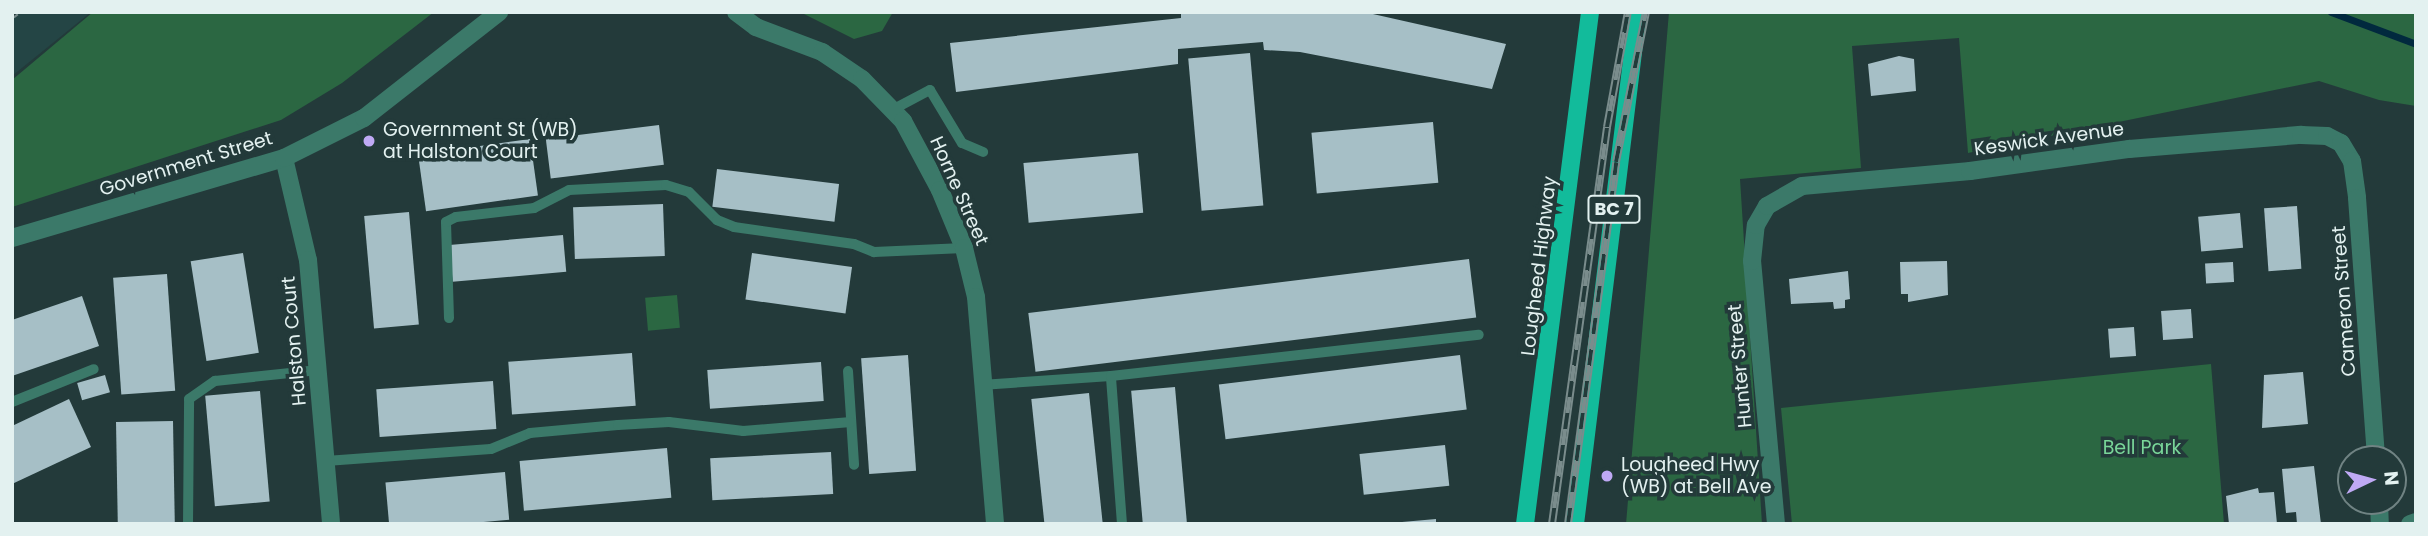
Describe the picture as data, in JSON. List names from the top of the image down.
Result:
{
  "streets": {
    "main road": ["BC 7", "Lougheed Highway"],
    "street": [
      "Keswick Avenue",
      "Government Street",
      "Horne Street",
      "Cameron Street",
      "Halston Court",
      "Hunter Street"
    ]
  },
  "crossings": [
    ["Keswick Avenue", "Cameron Street"],
    ["Keswick Avenue", "Hunter Street"],
    ["Government Street", "Halston Court"]
  ],
  "parks": ["Bell Park"],
  "places": ["Government St (WB) at Halston Court", "Lougheed Hwy (WB) at Bell Ave"],
  "north": "right"
}
